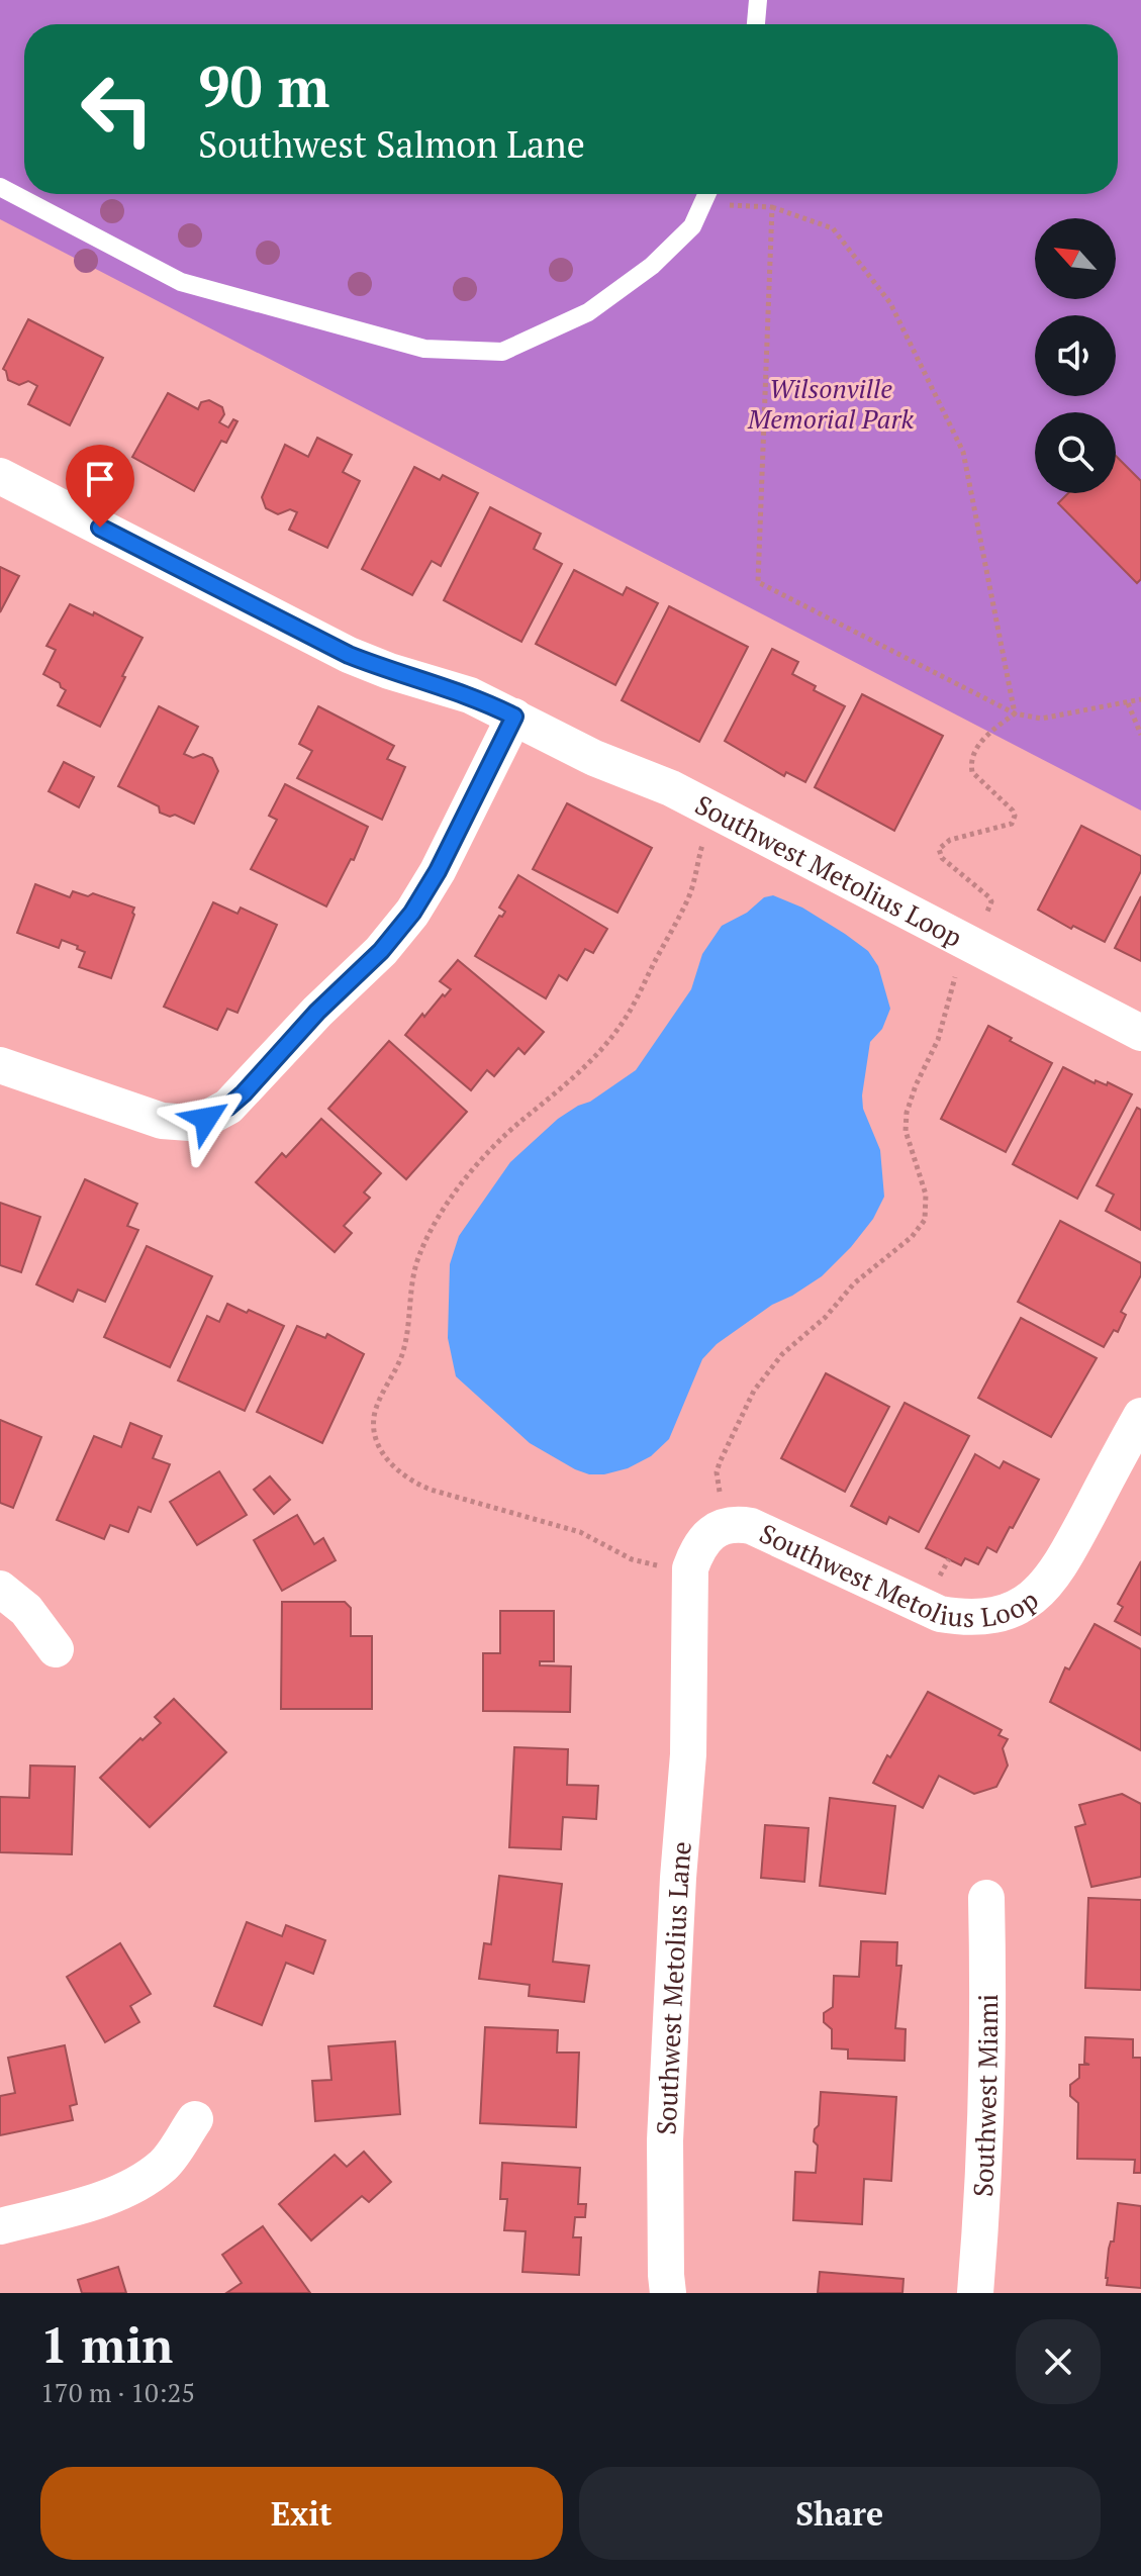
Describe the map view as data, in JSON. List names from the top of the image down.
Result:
{
  "streets": {
    "street": ["Southwest Metolius Loop", "Southwest Metolius Lane", "Southwest Miami"]
  },
  "crossings": [
    ["Southwest Metolius Loop", "Southwest Metolius Lane"]
  ],
  "parks": ["Wilsonville Memorial Park"],
  "north": "top left",
  "page": {
    "turn": ["90 m", "Southwest Salmon Lane"],
    "heading": ["1 min", "170 m · 10:25"],
    "buttons": ["Exit", "Share"]
  }
}
